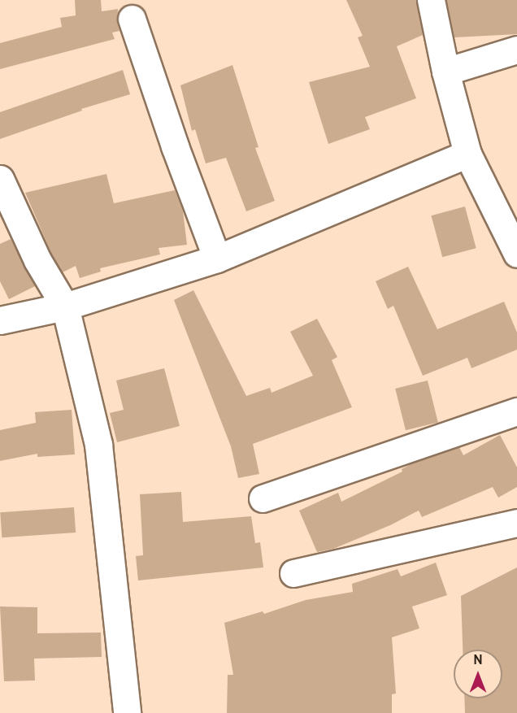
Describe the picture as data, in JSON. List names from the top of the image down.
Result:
{
  "north": "top"
}
